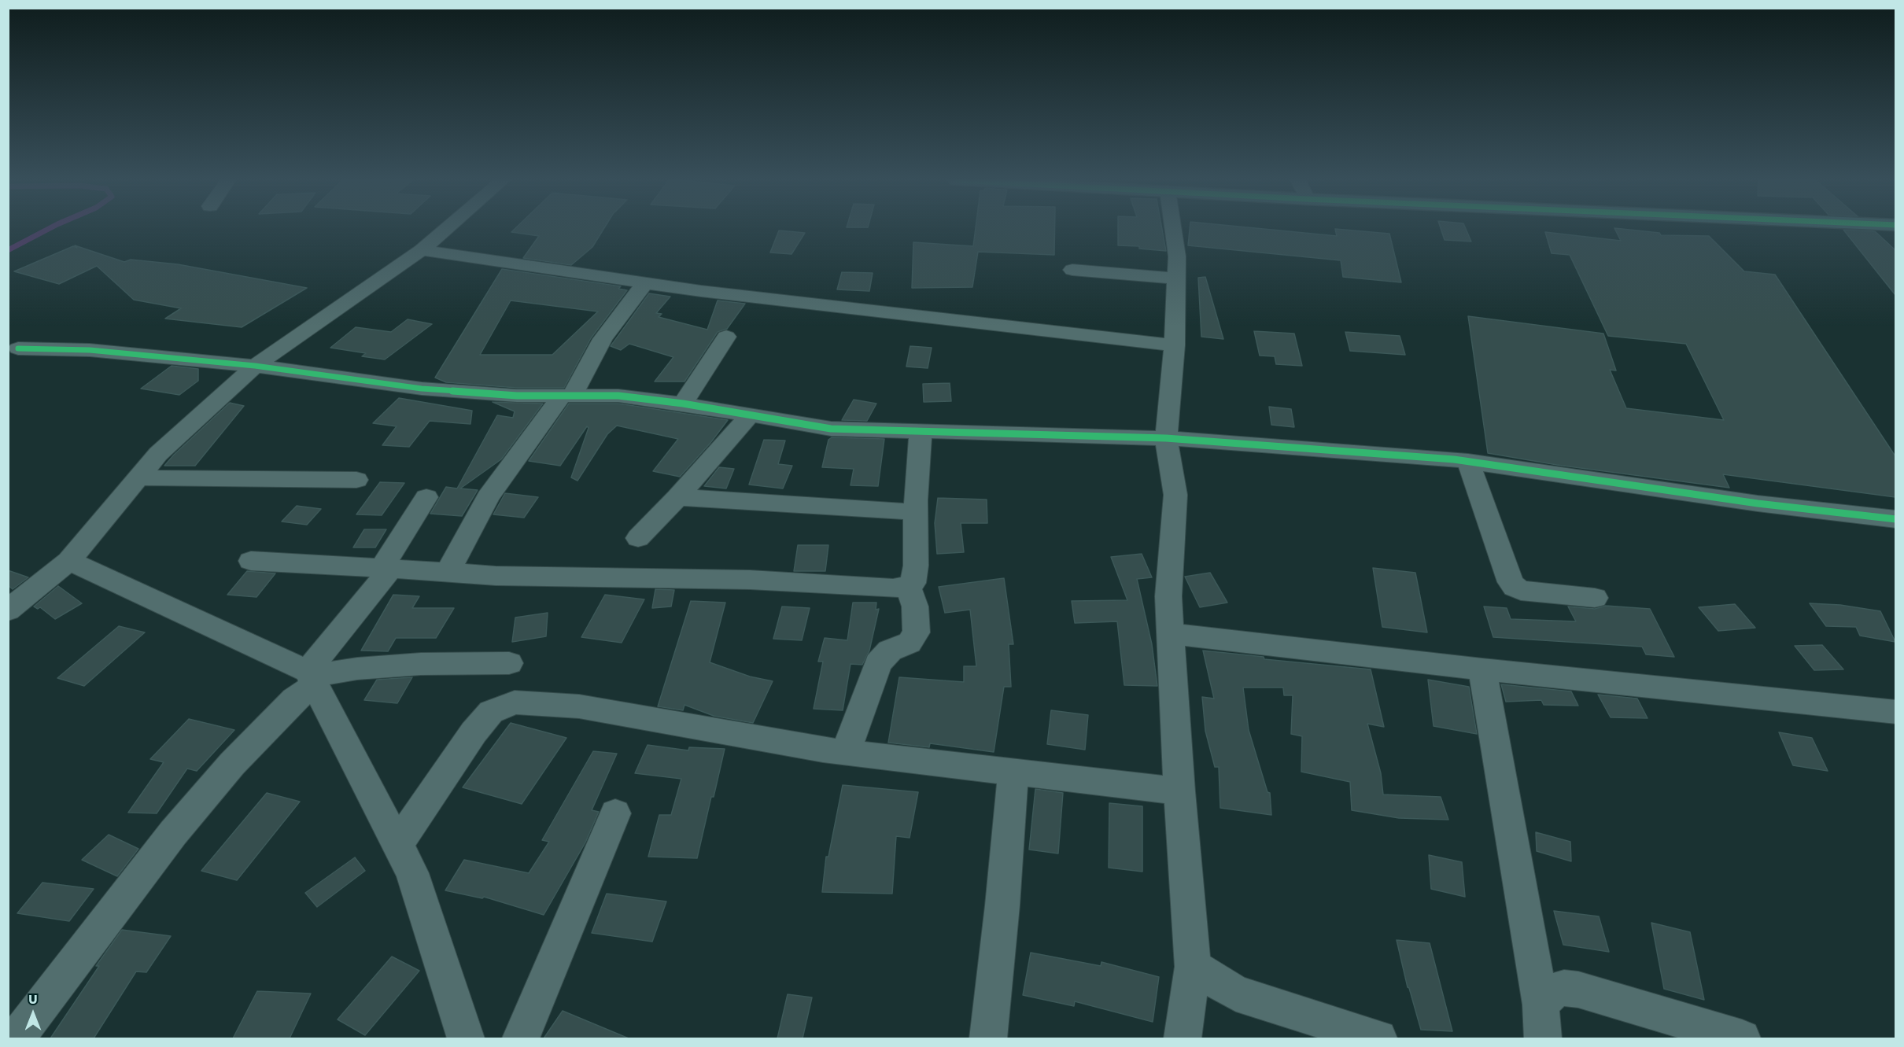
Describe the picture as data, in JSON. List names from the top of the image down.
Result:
{
  "north": "top"
}
